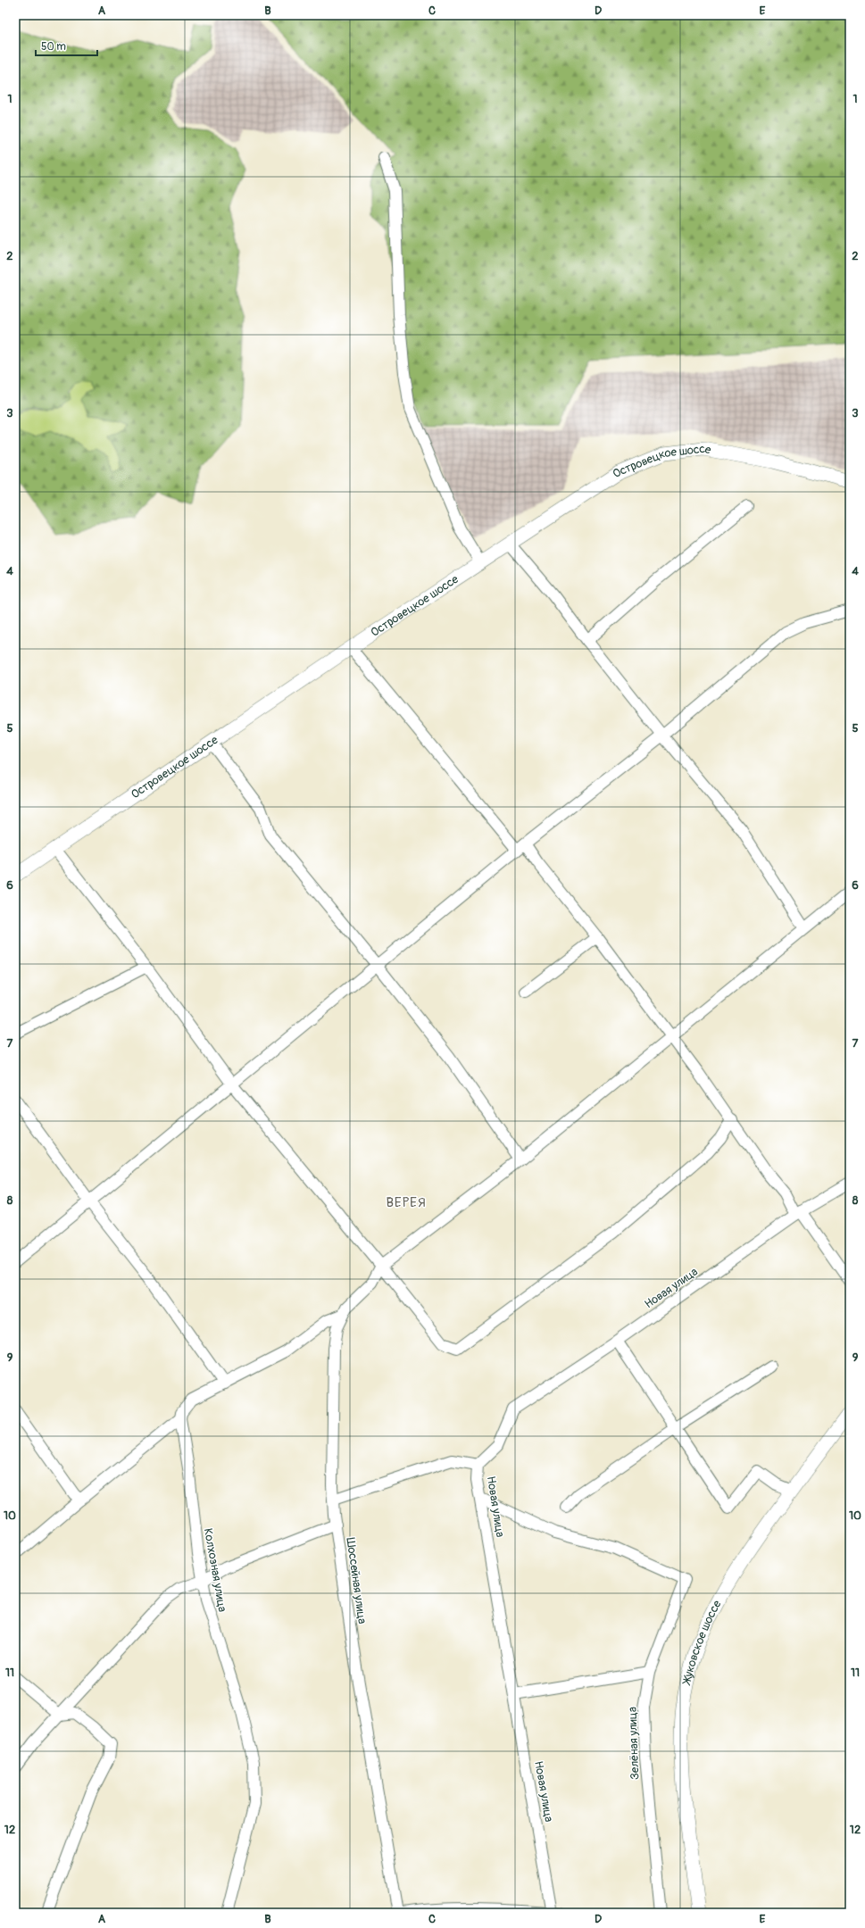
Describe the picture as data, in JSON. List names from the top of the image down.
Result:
{
  "streets": {
    "main road": ["Островецкое шоссе", "Жуковское шоссе"],
    "street": [
      "Новая улица",
      "Колхозная улица",
      "Шоссейная улица",
      "Зелёная улица"
    ]
  },
  "crossings": [
    ["Новая улица", "Зелёная улица"]
  ],
  "districts": ["ВЕРЕЯ"],
  "scale_bar": "50 m",
  "grid": {
    "columns": [
      "A",
      "B",
      "C",
      "D",
      "E"
    ],
    "rows": [
      "1",
      "2",
      "3",
      "4",
      "5",
      "6",
      "7",
      "8",
      "9",
      "10",
      "11",
      "12"
    ]
  }
}
